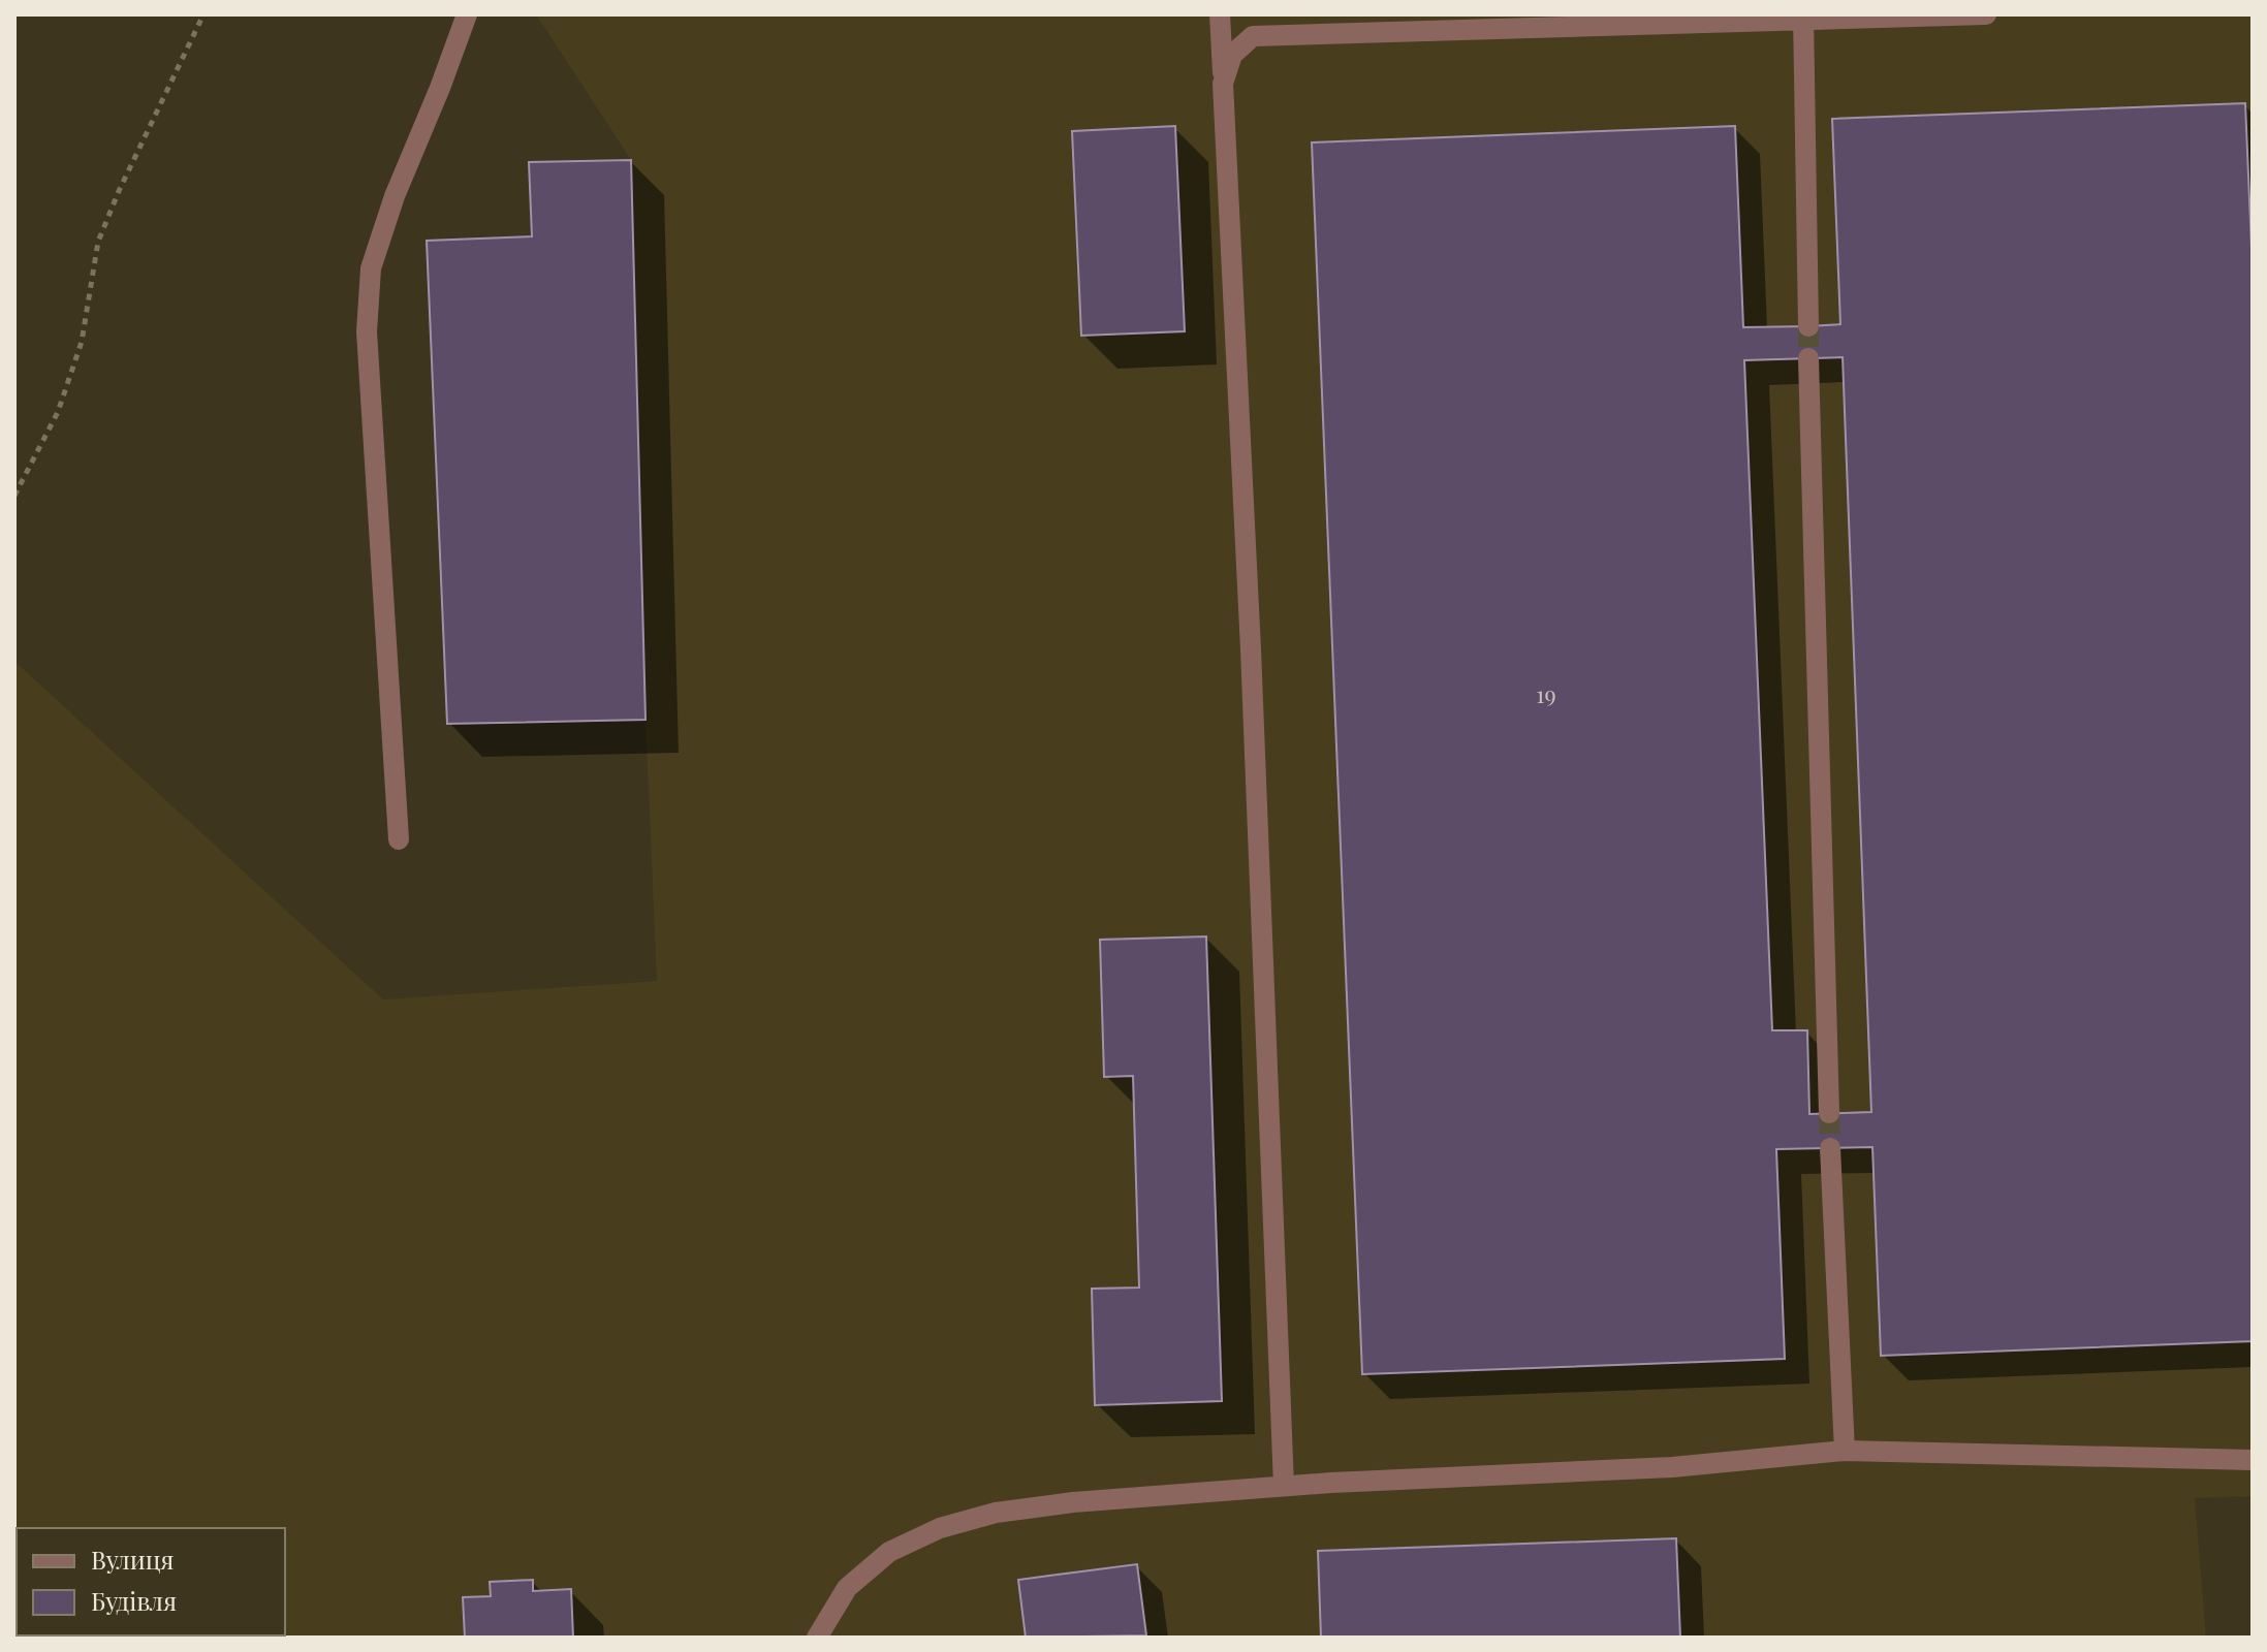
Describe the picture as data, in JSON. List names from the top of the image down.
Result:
{
  "house_numbers": ["19"],
  "legend": ["Вулиця", "Будівля"]
}
